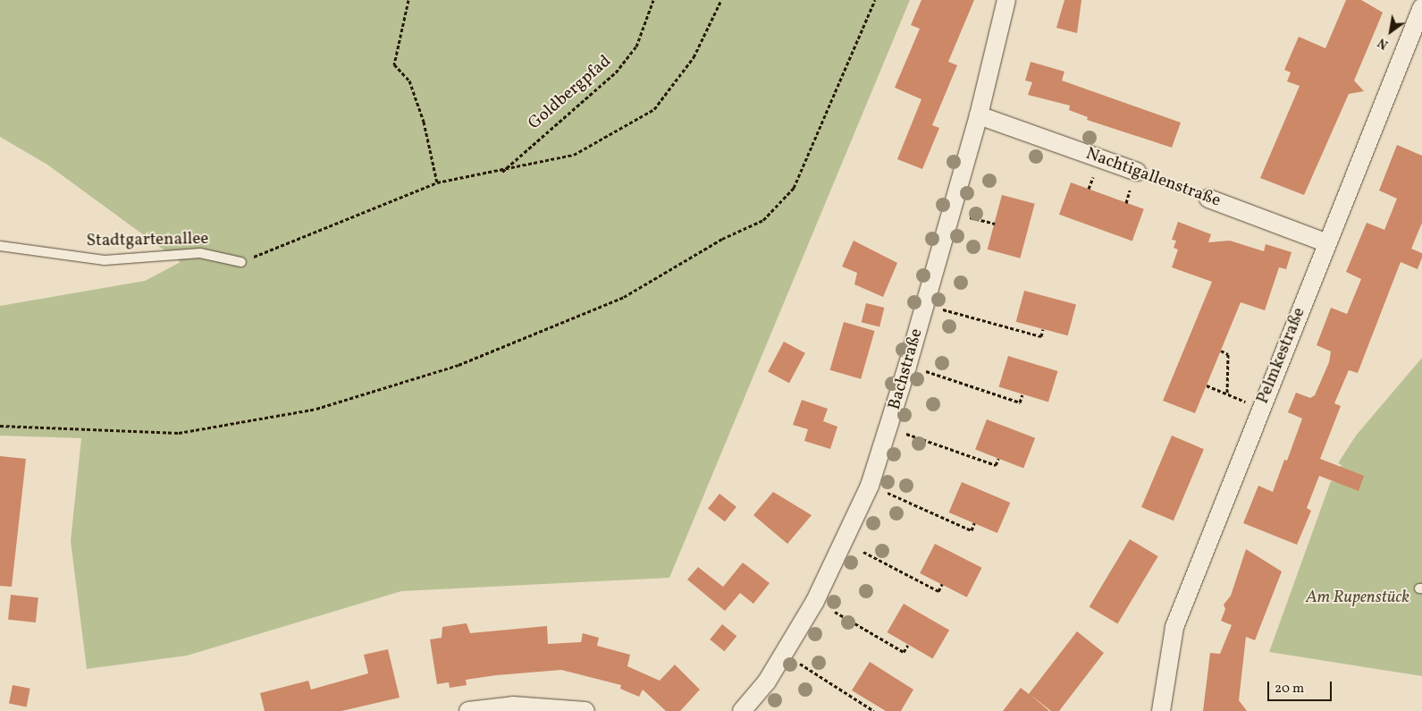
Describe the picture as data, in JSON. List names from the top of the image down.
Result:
{
  "streets": {
    "street": ["Nachtigallenstraße", "Pelmkestraße", "Bachstraße"],
    "lane": ["Stadtgartenallee"],
    "path": ["Goldbergpfad"]
  },
  "crossings": [
    ["Nachtigallenstraße", "Pelmkestraße"],
    ["Nachtigallenstraße", "Bachstraße"]
  ],
  "parks": ["Am Rupenstück"],
  "scale_bar": "20 m",
  "north": "bottom left"
}
